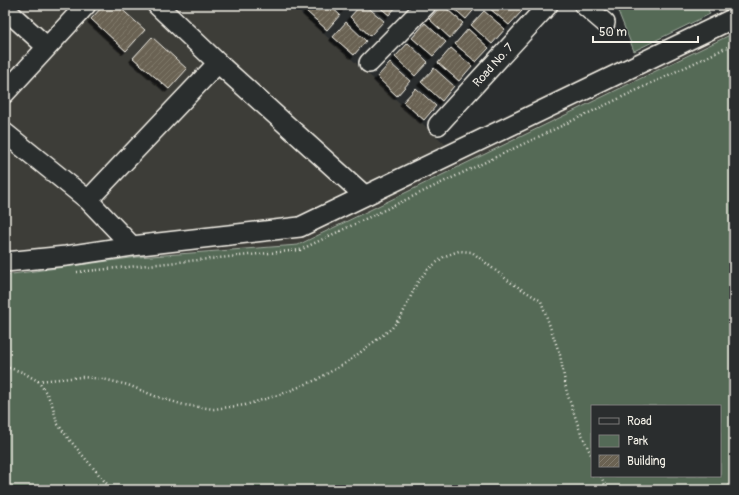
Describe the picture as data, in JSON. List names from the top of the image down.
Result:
{
  "streets": {
    "street": ["Road No. 7"]
  },
  "legend": ["Road", "Park", "Building"],
  "scale_bar": "50 m"
}
